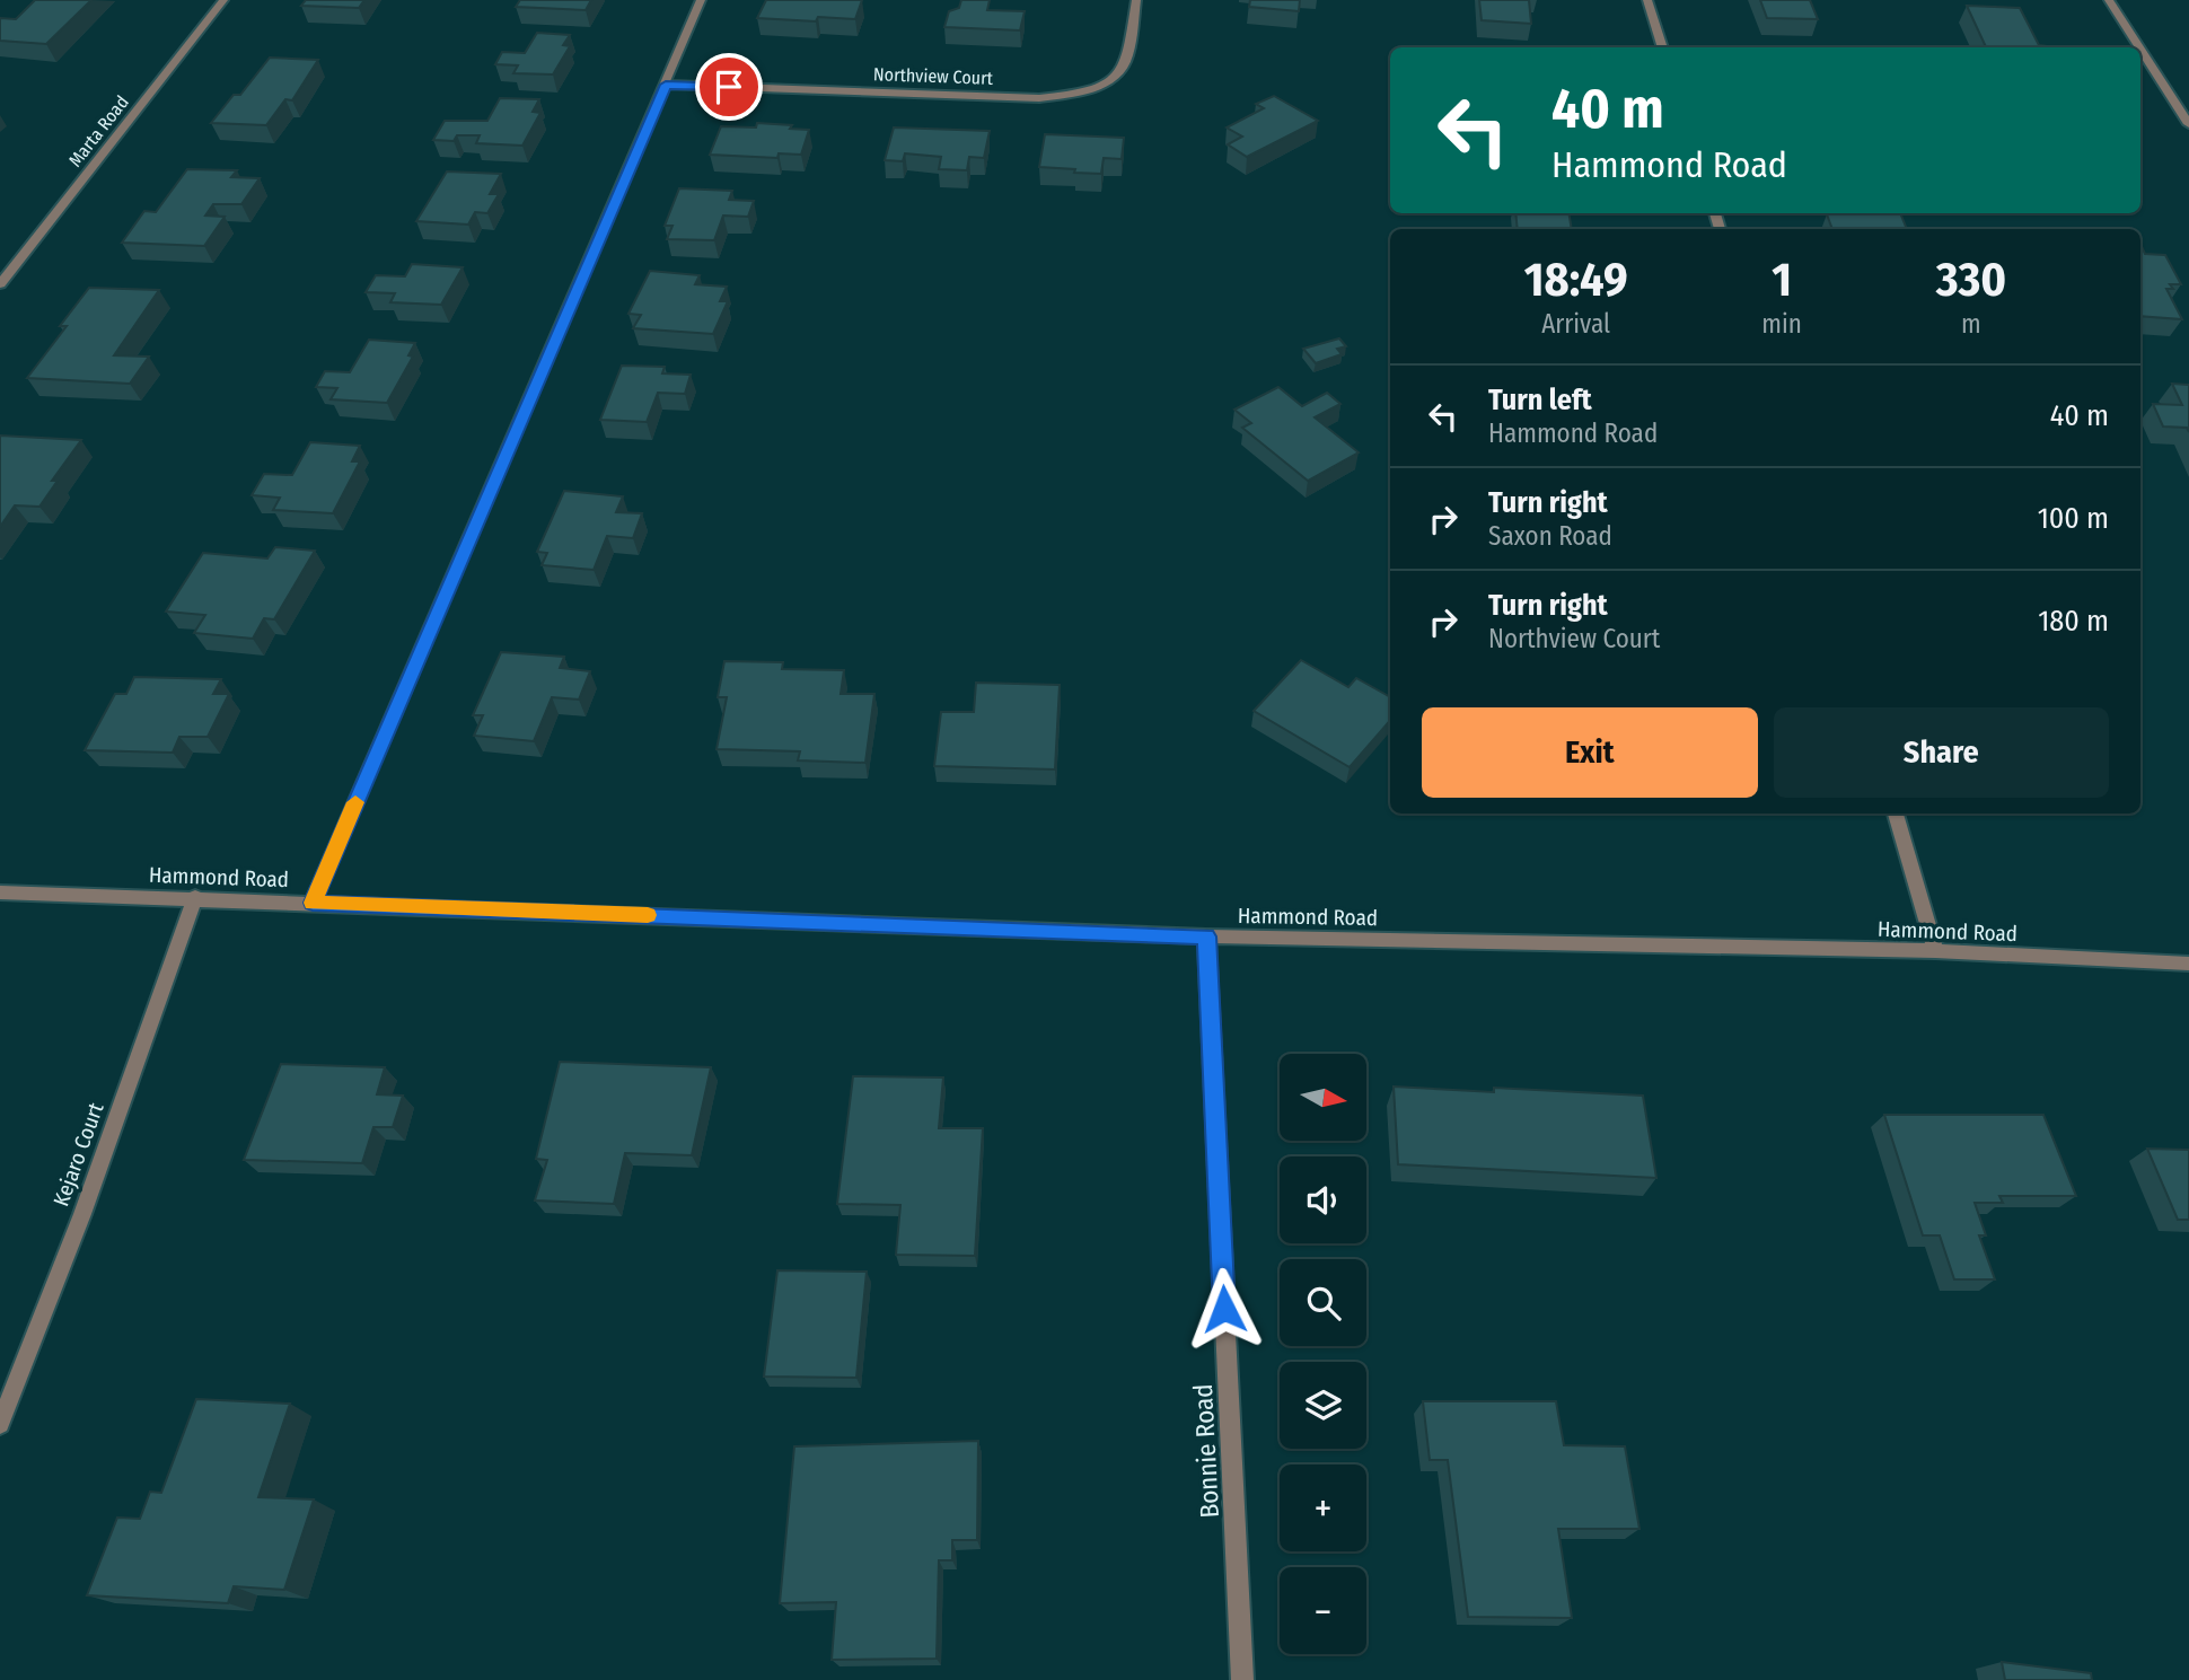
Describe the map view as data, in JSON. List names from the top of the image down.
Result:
{
  "streets": {
    "street": [
      "Northview Court",
      "Marta Road",
      "Hammond Road",
      "Kejaro Court",
      "Bonnie Road"
    ]
  },
  "crossings": [
    ["Hammond Road", "Kejaro Court"],
    ["Hammond Road", "Bonnie Road"]
  ],
  "north": "right",
  "page": {
    "turn": ["40 m", "Hammond Road"],
    "eta": [
      "18:49",
      "Arrival",
      "1",
      "min",
      "330",
      "m"
    ],
    "list": [
      {
        "name": "Turn left",
        "note": "Hammond Road",
        "value": "40 m"
      },
      {
        "name": "Turn right",
        "note": "Saxon Road",
        "value": "100 m"
      },
      {
        "name": "Turn right",
        "note": "Northview Court",
        "value": "180 m"
      }
    ],
    "buttons": ["Exit", "Share"],
    "map_buttons": ["+", "−"]
  }
}
